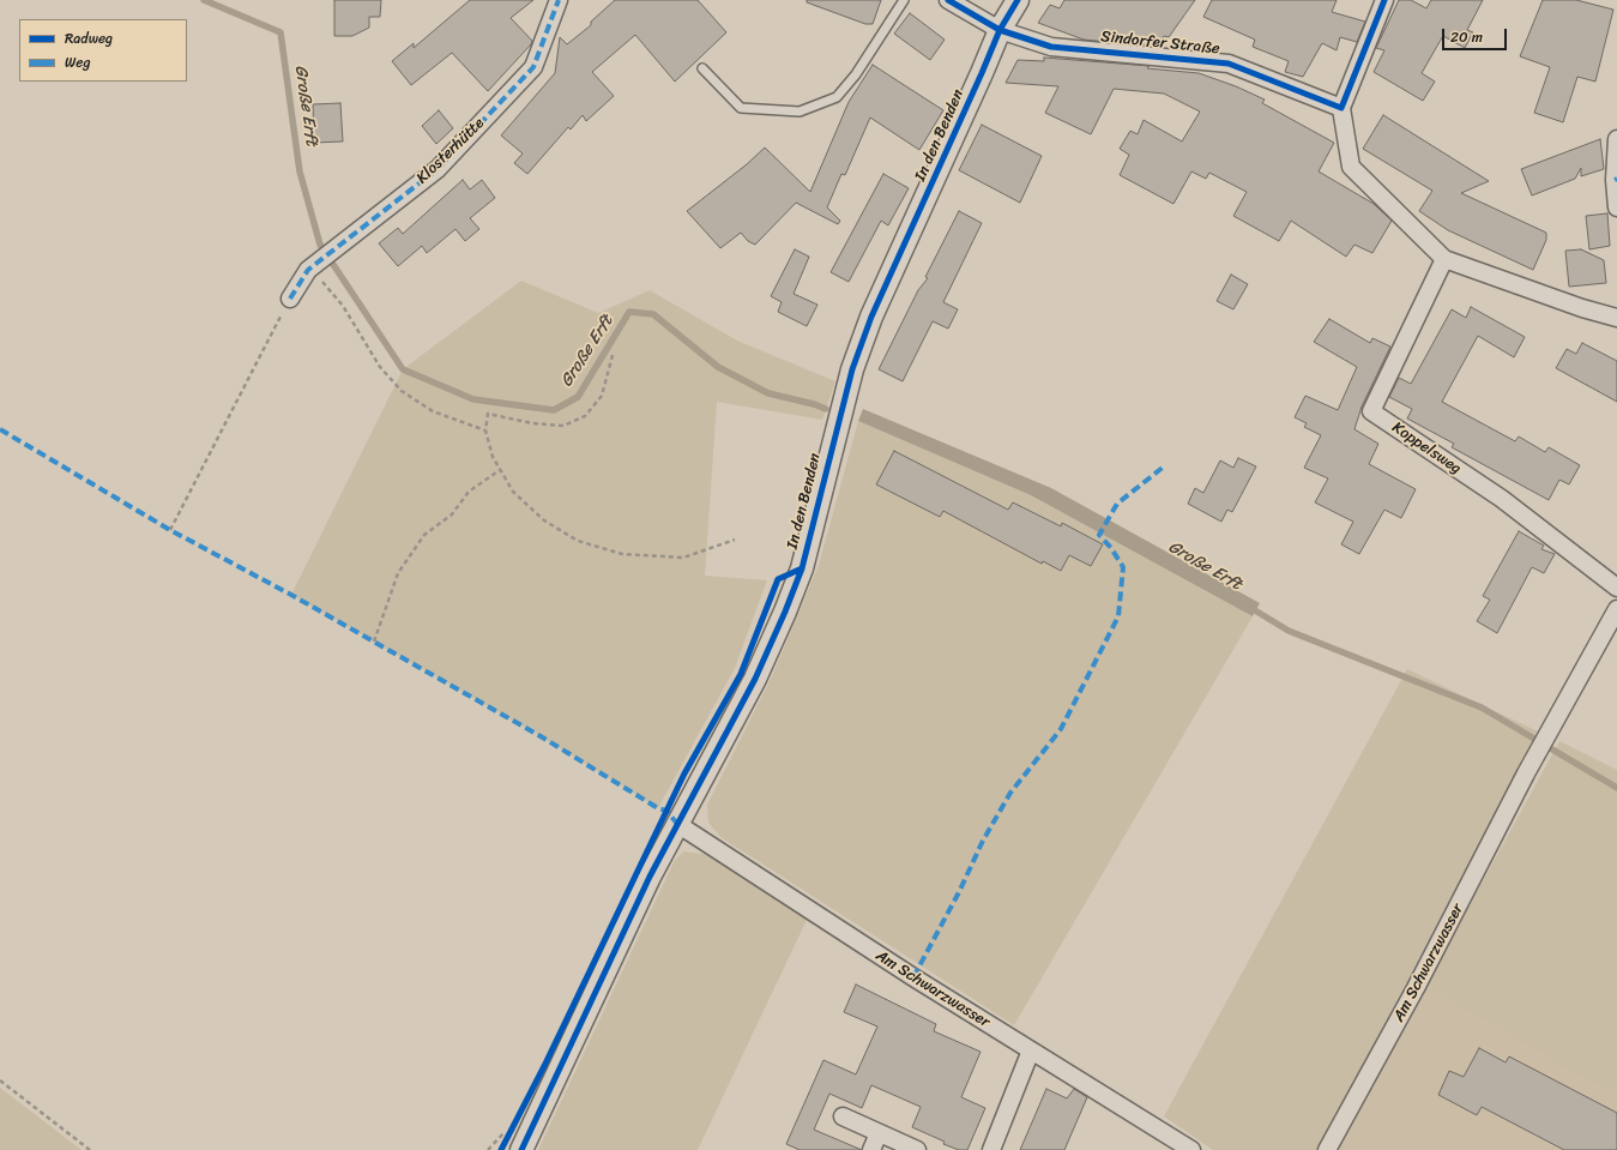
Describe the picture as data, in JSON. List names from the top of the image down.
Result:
{
  "streets": {
    "street": [
      "Sindorfer Straße",
      "In den Benden",
      "Klosterhütte",
      "Koppelsweg",
      "Am Schwarzwasser"
    ]
  },
  "crossings": [
    ["Sindorfer Straße", "In den Benden"],
    ["In den Benden", "Am Schwarzwasser"]
  ],
  "water": ["Große Erft"],
  "legend": ["Radweg", "Weg"],
  "scale_bar": "20 m"
}
